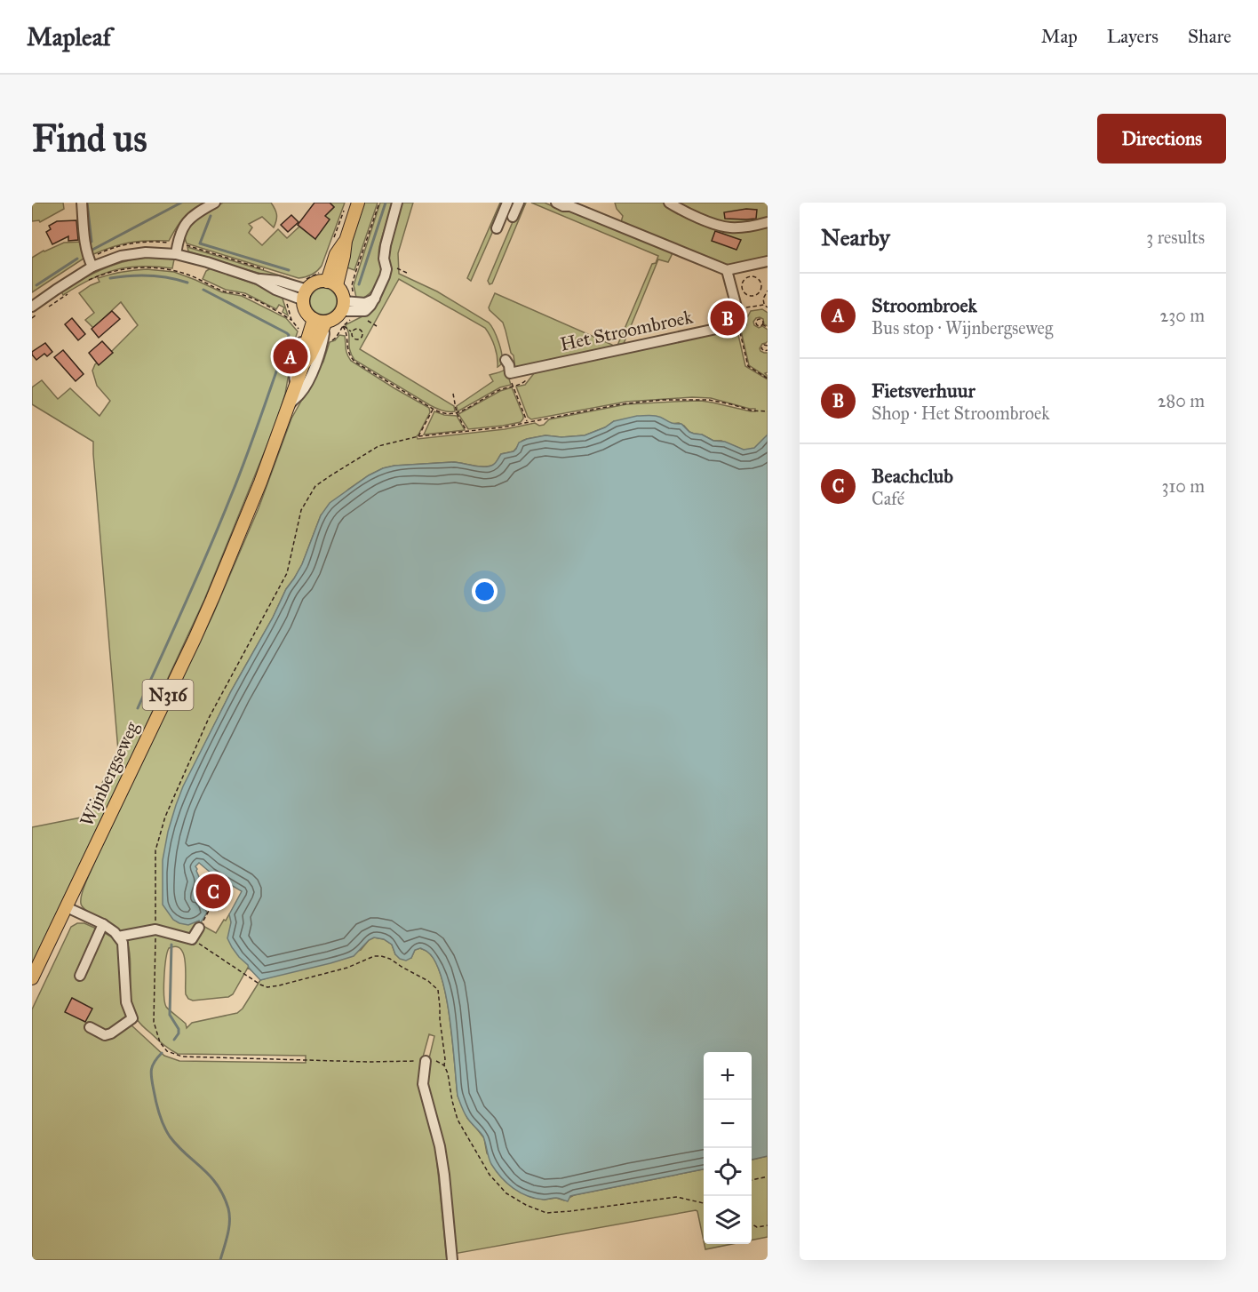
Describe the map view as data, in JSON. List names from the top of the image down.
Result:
{
  "streets": {
    "main road": ["N316", "Wijnbergseweg"],
    "street": ["Het Stroombroek"]
  },
  "crossings": [
    ["N316", "Wijnbergseweg"]
  ],
  "page": {
    "header": "Mapleaf",
    "nav": ["Map", "Layers", "Share"],
    "buttons": "Directions",
    "title": "Find us",
    "heading": ["Nearby", "3 results"],
    "list": [
      {
        "mark": "A",
        "name": "Stroombroek",
        "note": "Bus stop · Wijnbergseweg",
        "value": "230 m"
      },
      {
        "mark": "B",
        "name": "Fietsverhuur",
        "note": "Shop · Het Stroombroek",
        "value": "280 m"
      },
      {
        "mark": "C",
        "name": "Beachclub",
        "note": "Café",
        "value": "310 m"
      }
    ],
    "pins": ["B", "A", "C"],
    "map_buttons": ["+", "−"]
  }
}
